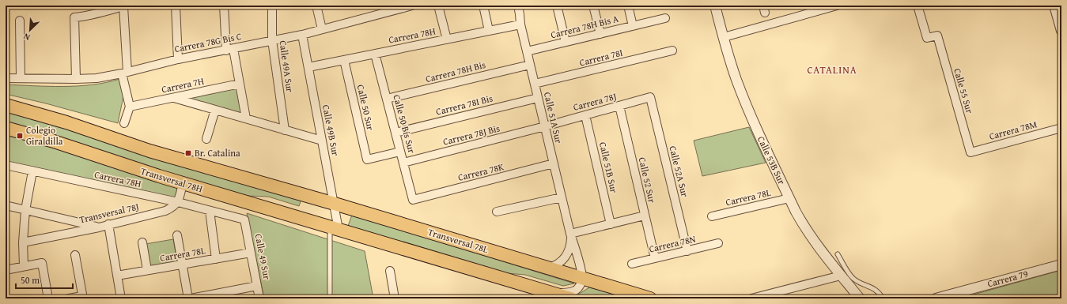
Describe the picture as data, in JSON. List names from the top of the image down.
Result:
{
  "streets": {
    "main road": ["Transversal 78H", "Transversal 78L"],
    "street": [
      "Carrera 78H Bis A",
      "Carrera 78H",
      "Carrera 78G Bis C",
      "Carrera 78I",
      "Calle 49A Sur",
      "Carrera 78H Bis",
      "Carrera 7H",
      "Calle 55 Sur",
      "Carrera 78J",
      "Carrera 78I Bis",
      "Calle 50 Sur",
      "Calle 51A Sur",
      "Calle 50 Bis Sur",
      "Calle 49B Sur",
      "Carrera 78M",
      "Carrera 78J Bis",
      "Calle 53B Sur",
      "Calle 51B Sur",
      "Calle 52A Sur",
      "Carrera 78K",
      "Calle 52 Sur",
      "Carrera 78L",
      "Transversal 78J",
      "Carrera 78N",
      "Calle 49 Sur",
      "Carrera 79"
    ]
  },
  "crossings": [
    ["Carrera 78H Bis A", "Calle 51A Sur"],
    ["Carrera 78H", "Calle 50 Sur"],
    ["Carrera 78H", "Calle 51A Sur"],
    ["Carrera 78H", "Calle 50 Bis Sur"],
    ["Carrera 78H", "Calle 49B Sur"],
    ["Carrera 78H", "Transversal 78J"],
    ["Carrera 78H", "Calle 49 Sur"],
    ["Carrera 78G Bis C", "Calle 49A Sur"],
    ["Carrera 78G Bis C", "Calle 49B Sur"],
    ["Carrera 78I", "Calle 51A Sur"],
    ["Carrera 78H Bis", "Calle 51A Sur"],
    ["Carrera 78H Bis", "Calle 50 Bis Sur"],
    ["Calle 55 Sur", "Carrera 78M"],
    ["Carrera 78J", "Calle 51A Sur"],
    ["Carrera 78J", "Carrera 78J Bis"],
    ["Carrera 78J", "Calle 51B Sur"],
    ["Carrera 78J", "Calle 52A Sur"],
    ["Carrera 78J", "Calle 52 Sur"],
    ["Carrera 78I Bis", "Calle 51A Sur"],
    ["Carrera 78I Bis", "Calle 50 Bis Sur"],
    ["Calle 50 Sur", "Calle 50 Bis Sur"],
    ["Calle 51A Sur", "Carrera 78J Bis"],
    ["Calle 51A Sur", "Carrera 78K"],
    ["Calle 51A Sur", "Transversal 78L"],
    ["Calle 50 Bis Sur", "Carrera 78J Bis"],
    ["Calle 50 Bis Sur", "Carrera 78K"],
    ["Calle 49B Sur", "Transversal 78H"],
    ["Calle 49B Sur", "Transversal 78L"],
    ["Calle 53B Sur", "Carrera 78L"],
    ["Calle 52A Sur", "Carrera 78N"],
    ["Calle 52 Sur", "Carrera 78N"],
    ["Carrera 78L", "Calle 49 Sur"]
  ],
  "districts": ["CATALINA"],
  "places": {
    "transit": ["Colegio Giraldilla", "Br. Catalina"]
  },
  "scale_bar": "50 m",
  "north": "bottom left"
}
